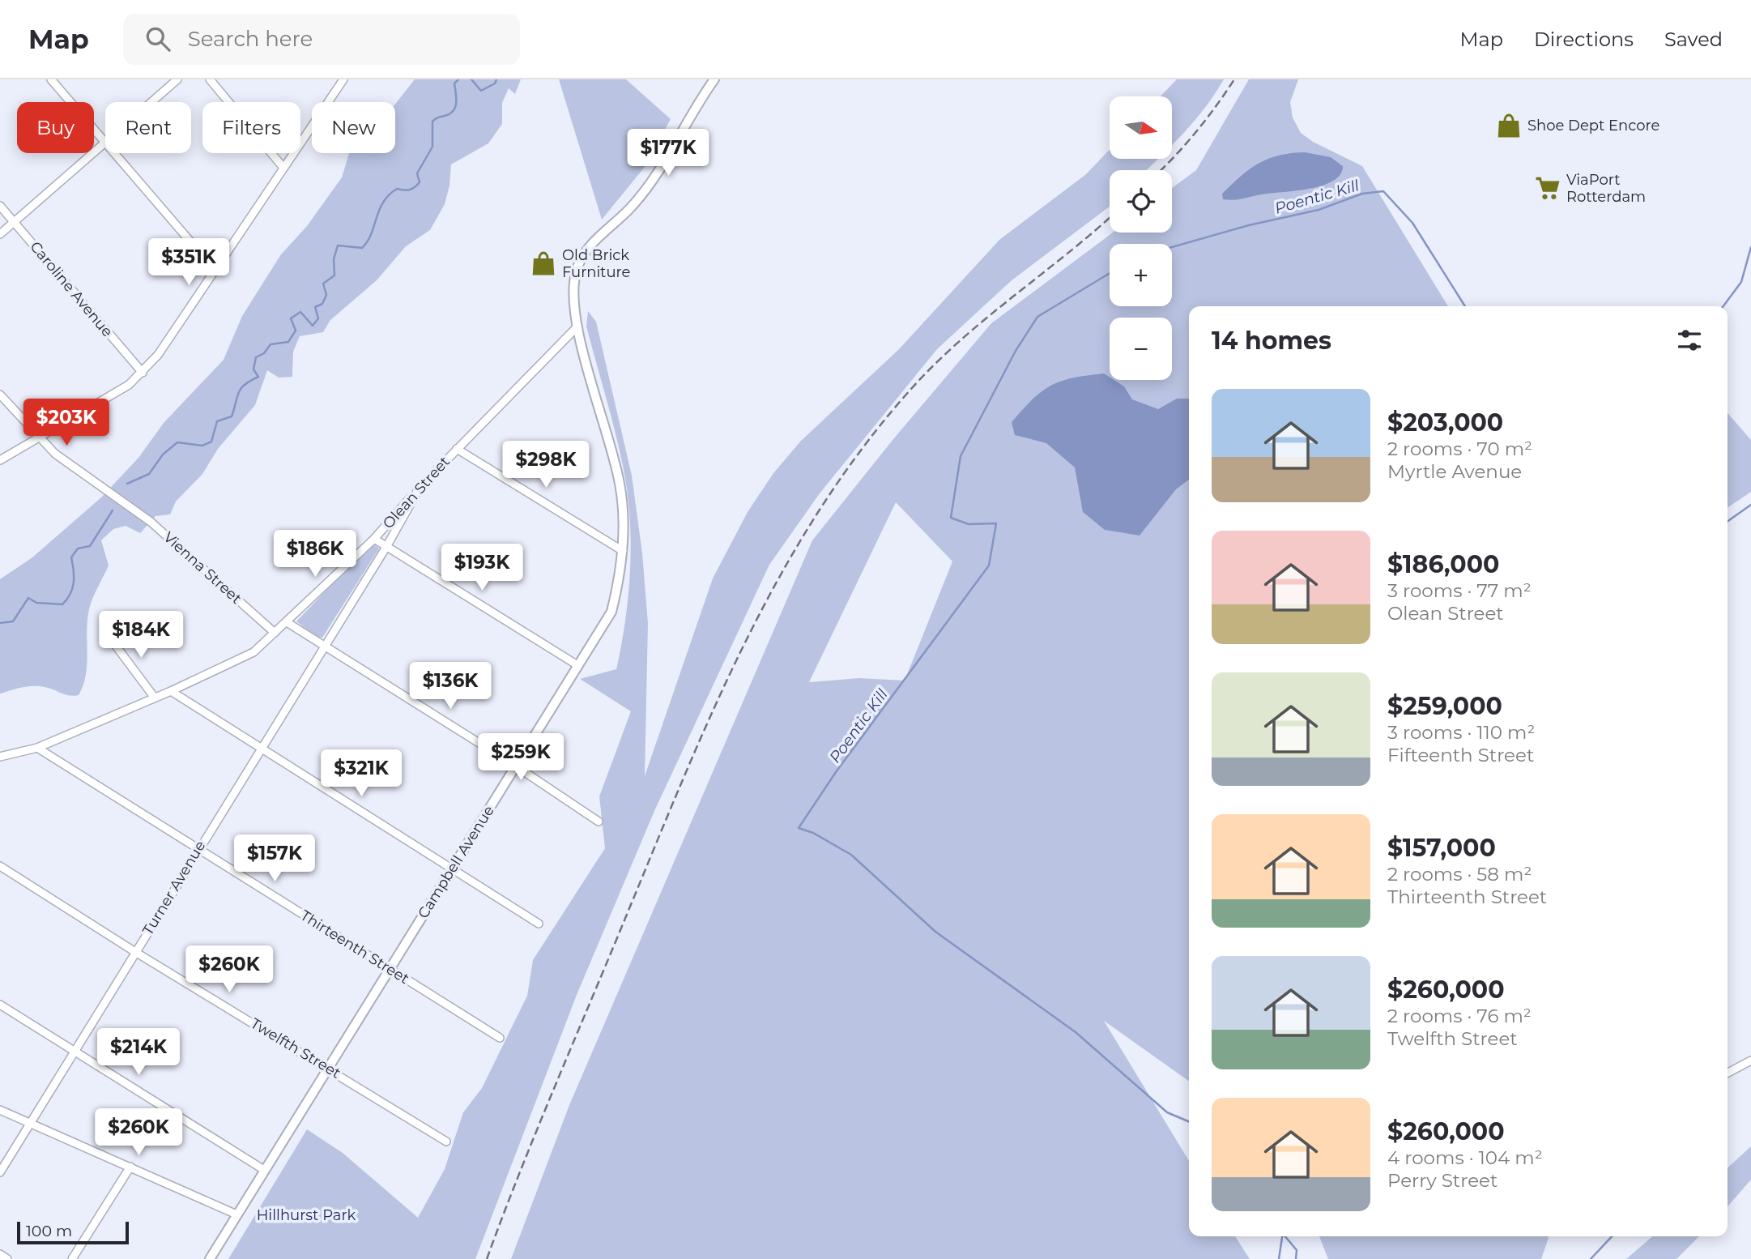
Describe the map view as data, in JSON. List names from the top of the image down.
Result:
{
  "streets": {
    "street": [
      "Caroline Avenue",
      "Olean Street",
      "Vienna Street",
      "Campbell Avenue",
      "Turner Avenue",
      "Thirteenth Street",
      "Twelfth Street"
    ]
  },
  "crossings": [
    ["Olean Street", "Vienna Street"],
    ["Olean Street", "Campbell Avenue"],
    ["Olean Street", "Turner Avenue"],
    ["Olean Street", "Thirteenth Street"],
    ["Campbell Avenue", "Thirteenth Street"],
    ["Campbell Avenue", "Twelfth Street"],
    ["Turner Avenue", "Thirteenth Street"],
    ["Turner Avenue", "Twelfth Street"]
  ],
  "water": ["Poentic Kill"],
  "parks": ["Hillhurst Park"],
  "places": {
    "shop": ["Shoe Dept Encore", "Old Brick Furniture"],
    "supermarket": ["ViaPort Rotterdam"]
  },
  "scale_bar": "100 m",
  "north": "right",
  "page": {
    "header": "Map",
    "search": "Search here",
    "nav": ["Map", "Directions", "Saved"],
    "map_buttons": ["+", "−"],
    "chip": [
      "Buy",
      "Rent",
      "Filters",
      "New"
    ],
    "price": [
      "$177K",
      "$351K",
      "$203K",
      "$298K",
      "$186K",
      "$193K",
      "$184K",
      "$136K",
      "$259K",
      "$321K",
      "$157K",
      "$260K",
      "$214K",
      "$260K"
    ],
    "heading": "14 homes",
    "list": [
      {
        "name": "$203,000",
        "note": "2 rooms · 70 m² · Myrtle Avenue"
      },
      {
        "name": "$186,000",
        "note": "3 rooms · 77 m² · Olean Street"
      },
      {
        "name": "$259,000",
        "note": "3 rooms · 110 m² · Fifteenth Street"
      },
      {
        "name": "$157,000",
        "note": "2 rooms · 58 m² · Thirteenth Street"
      },
      {
        "name": "$260,000",
        "note": "2 rooms · 76 m² · Twelfth Street"
      },
      {
        "name": "$260,000",
        "note": "4 rooms · 104 m² · Perry Street"
      }
    ],
    "scale": "100 m"
  }
}
